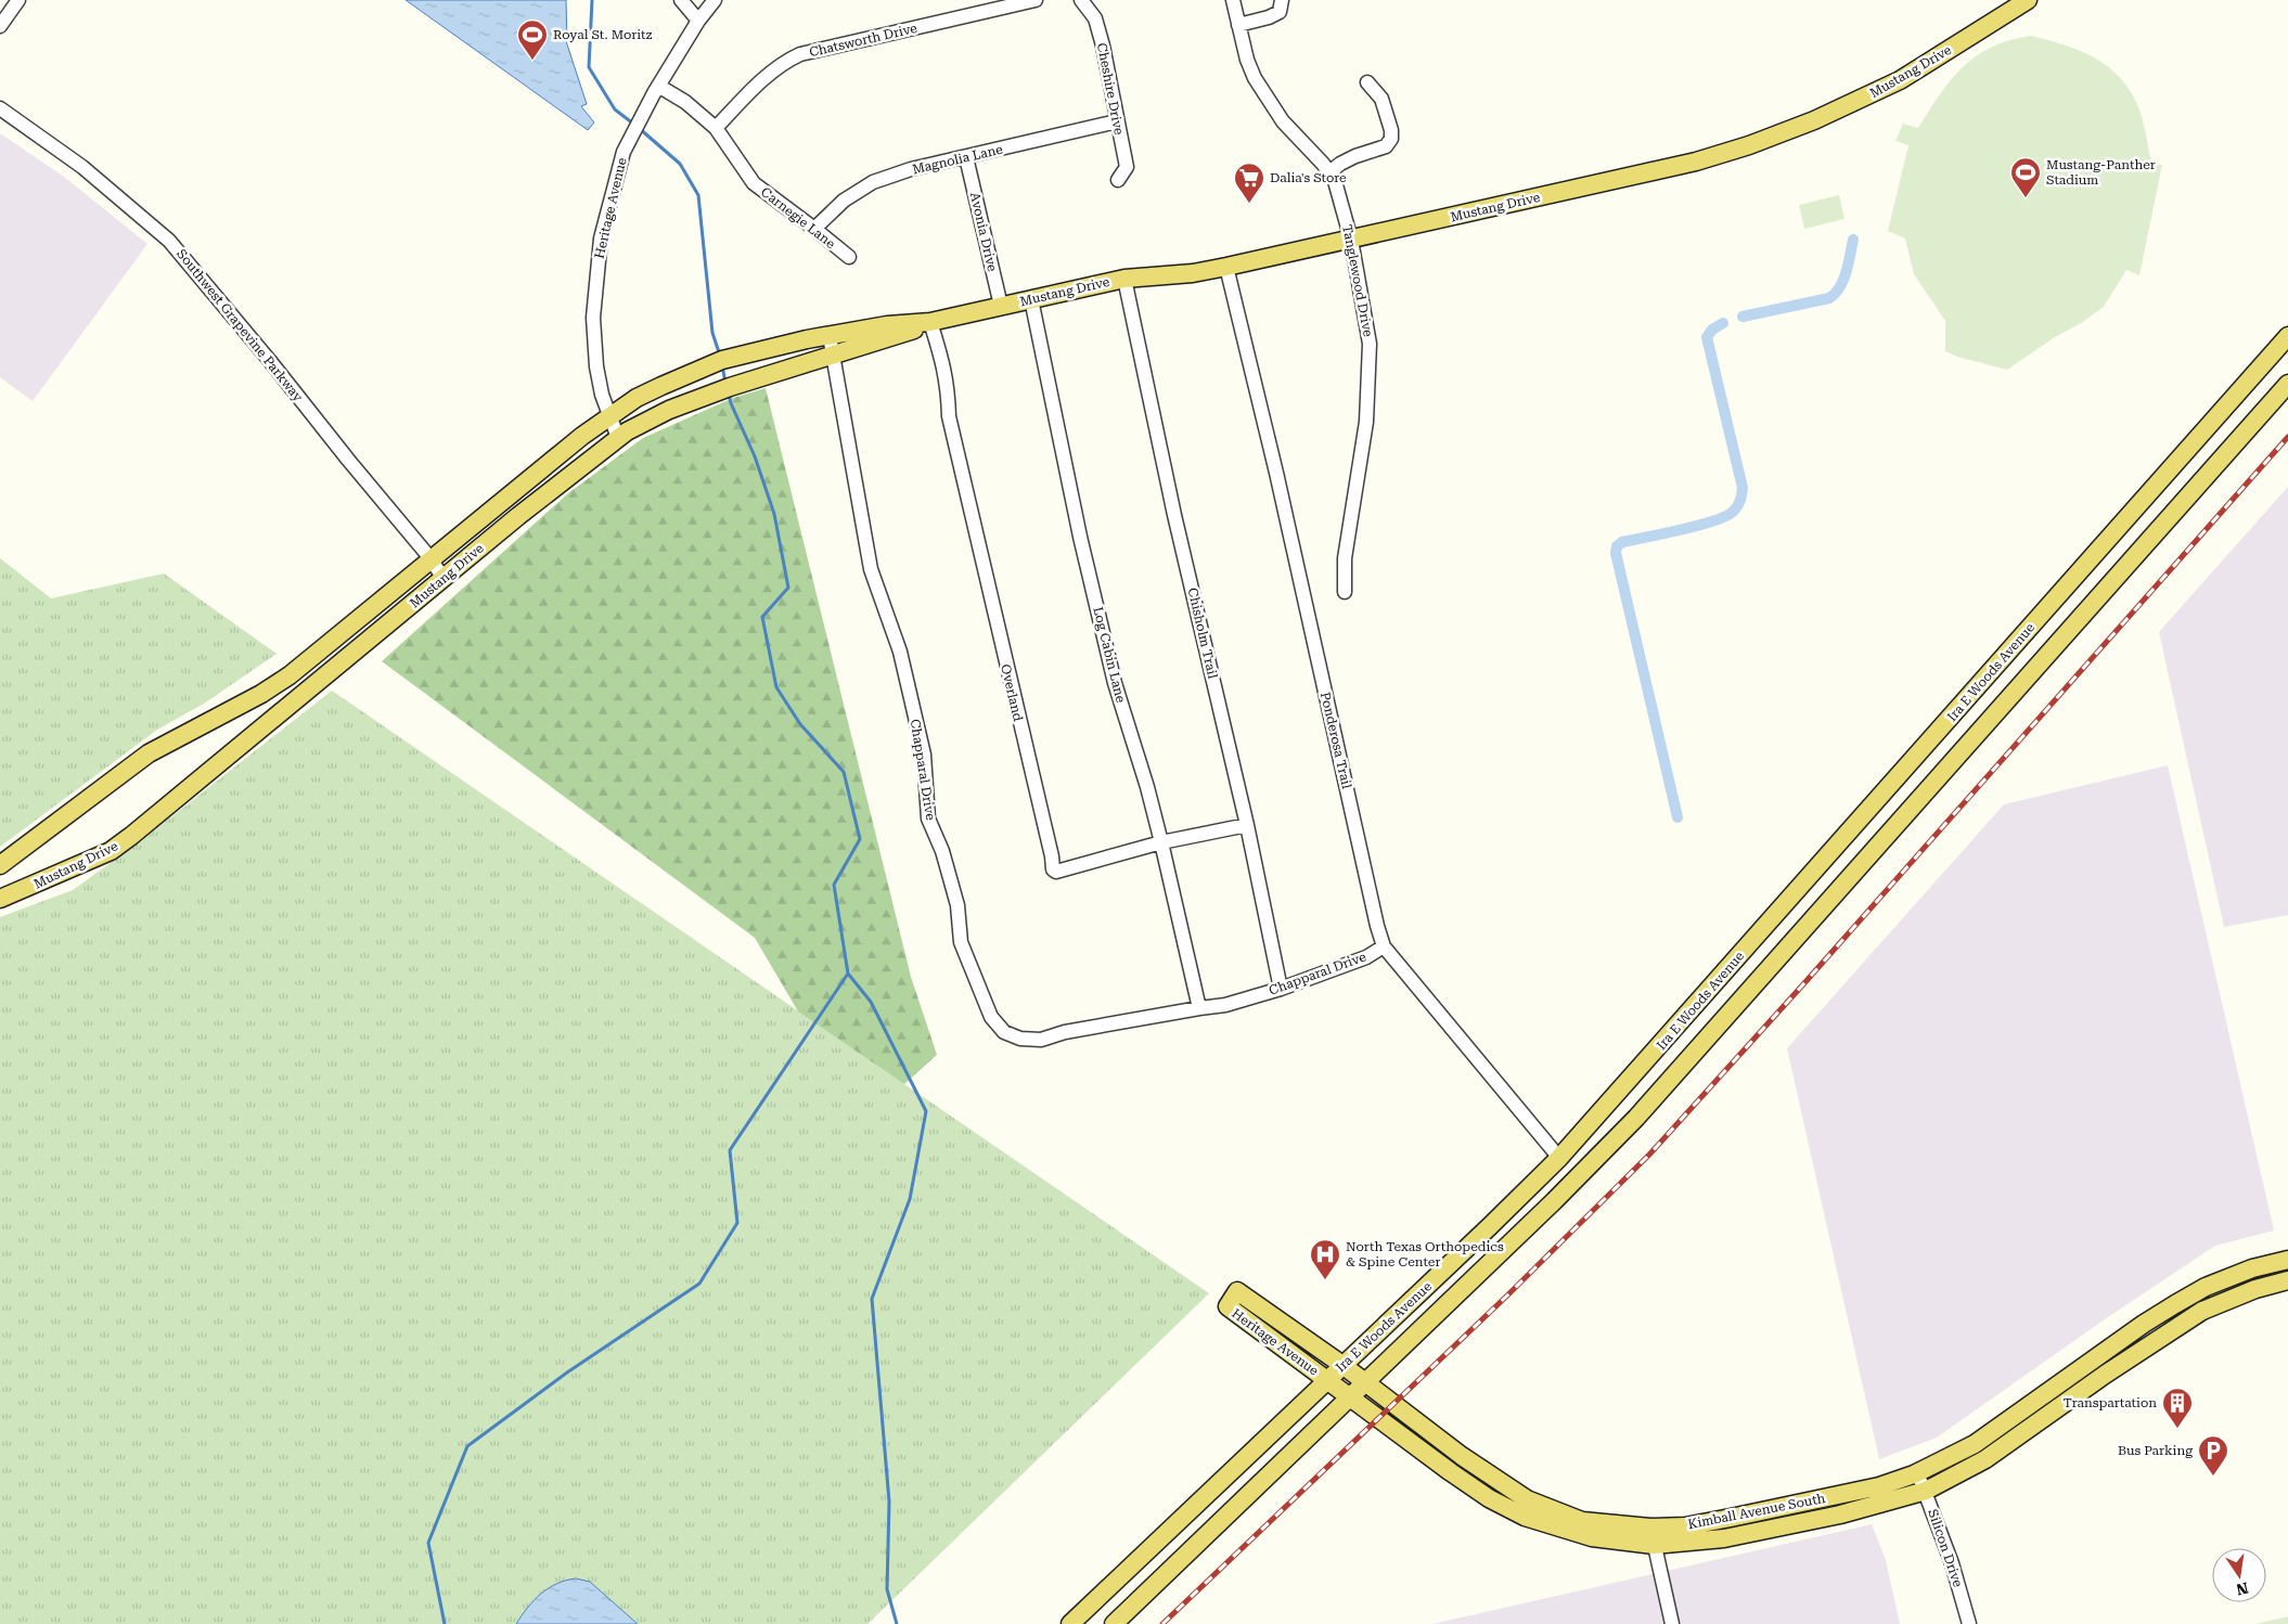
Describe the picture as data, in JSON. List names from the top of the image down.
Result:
{
  "streets": {
    "main road": [
      "Mustang Drive",
      "Heritage Avenue",
      "Ira E Woods Avenue",
      "Kimball Avenue South"
    ],
    "street": [
      "Chatsworth Drive",
      "Cheshire Drive",
      "Magnolia Lane",
      "Carnegie Lane",
      "Avonia Drive",
      "Tanglewood Drive",
      "Southwest Grapevine Parkway",
      "Chisholm Trail",
      "Log Cabin Lane",
      "Overland",
      "Ponderosa Trail",
      "Chapparal Drive",
      "Silicon Drive"
    ]
  },
  "crossings": [
    ["Chatsworth Drive", "Carnegie Lane"],
    ["Mustang Drive", "Heritage Avenue"],
    ["Mustang Drive", "Avonia Drive"],
    ["Mustang Drive", "Tanglewood Drive"],
    ["Mustang Drive", "Southwest Grapevine Parkway"],
    ["Mustang Drive", "Chisholm Trail"],
    ["Mustang Drive", "Log Cabin Lane"],
    ["Mustang Drive", "Overland"],
    ["Mustang Drive", "Ponderosa Trail"],
    ["Mustang Drive", "Chapparal Drive"],
    ["Cheshire Drive", "Magnolia Lane"],
    ["Magnolia Lane", "Carnegie Lane"],
    ["Magnolia Lane", "Avonia Drive"],
    ["Heritage Avenue", "Carnegie Lane"],
    ["Heritage Avenue", "Ira E Woods Avenue"],
    ["Heritage Avenue", "Kimball Avenue South"],
    ["Chisholm Trail", "Overland"],
    ["Chisholm Trail", "Chapparal Drive"],
    ["Log Cabin Lane", "Overland"],
    ["Log Cabin Lane", "Chapparal Drive"],
    ["Ira E Woods Avenue", "Ponderosa Trail"],
    ["Ira E Woods Avenue", "Kimball Avenue South"],
    ["Ponderosa Trail", "Chapparal Drive"],
    ["Kimball Avenue South", "Silicon Drive"]
  ],
  "places": {
    "sports": ["Royal St. Moritz", "Mustang-Panther Stadium"],
    "supermarket": ["Dalia's Store"],
    "hospital": ["North Texas Orthopedics & Spine Center"],
    "building": ["Transpartation"],
    "parking": ["Bus Parking"]
  },
  "north": "bottom"
}
